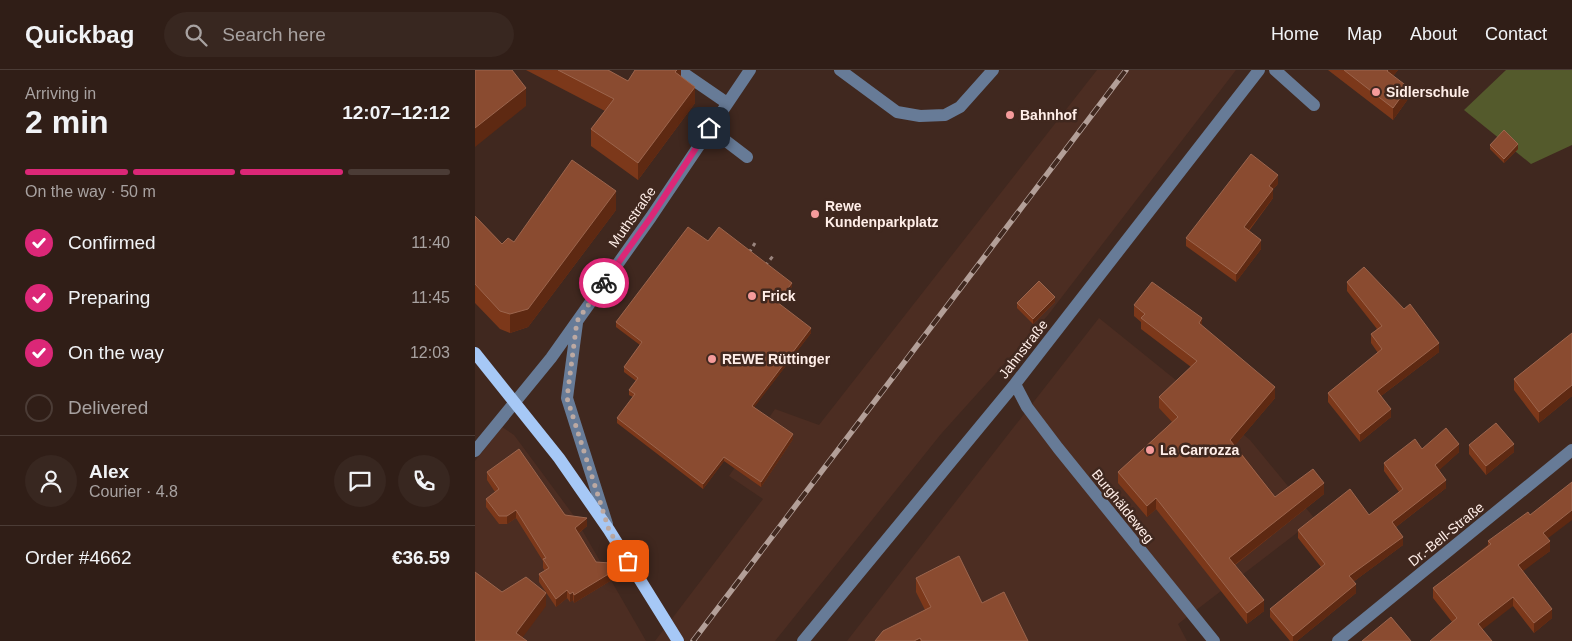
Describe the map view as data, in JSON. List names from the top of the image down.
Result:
{
  "streets": {
    "street": [
      "Muthstraße",
      "Jahnstraße",
      "Burghäldeweg",
      "Dr.-Bell-Straße"
    ]
  },
  "crossings": [
    ["Jahnstraße", "Burghäldeweg"]
  ],
  "places": [
    "Sidlerschule",
    "Bahnhof",
    "Rewe Kundenparkplatz",
    "Frick",
    "REWE Rüttinger",
    "La Carrozza"
  ],
  "page": {
    "header": "Quickbag",
    "search": "Search here",
    "nav": [
      "Home",
      "Map",
      "About",
      "Contact"
    ],
    "heading": ["2 min", "Arriving in", "12:07–12:12"],
    "panel": [
      "Alex",
      "Courier · 4.8",
      "Order #4662",
      "€36.59"
    ],
    "bar": "On the way · 50 m",
    "list": [
      ["Confirmed", "11:40"],
      ["Preparing", "11:45"],
      ["On the way", "12:03"],
      "Delivered"
    ]
  }
}
